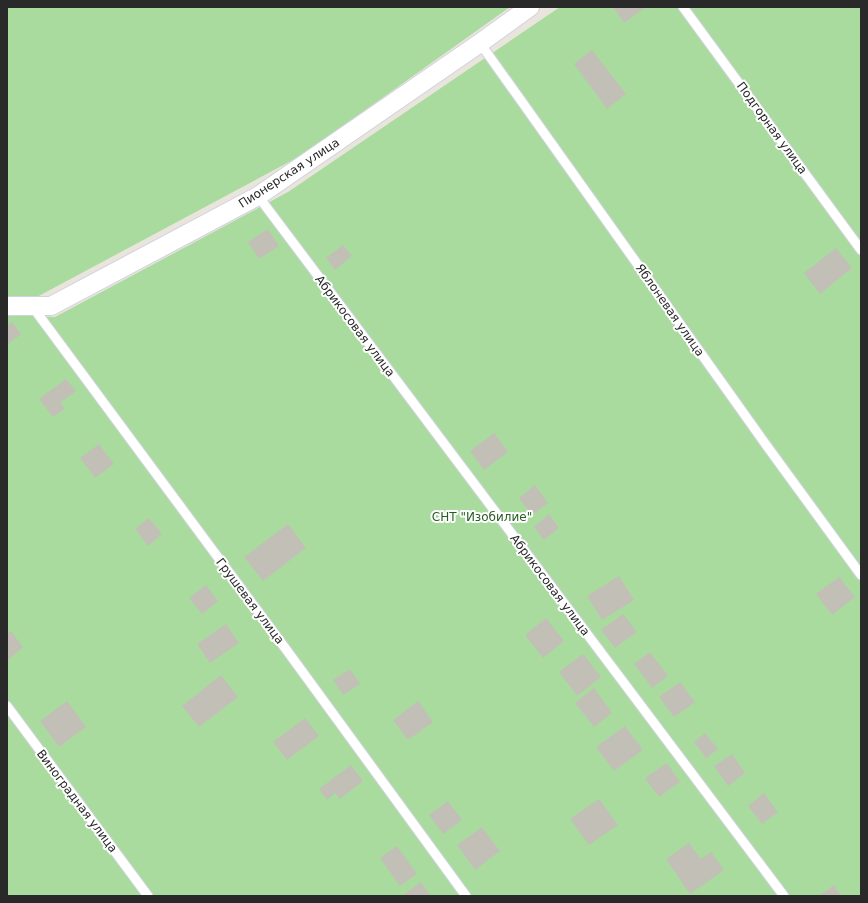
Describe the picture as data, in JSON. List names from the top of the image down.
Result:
{
  "streets": {
    "street": ["Пионерская улица"],
    "lane": [
      "Подгорная улица",
      "Яблоневая улица",
      "Абрикосовая улица",
      "Грушевая улица",
      "Виноградная улица"
    ]
  },
  "crossings": [
    ["Пионерская улица", "Яблоневая улица"],
    ["Пионерская улица", "Абрикосовая улица"],
    ["Пионерская улица", "Грушевая улица"]
  ],
  "parks": ["СНТ \"Изобилие\""]
}
